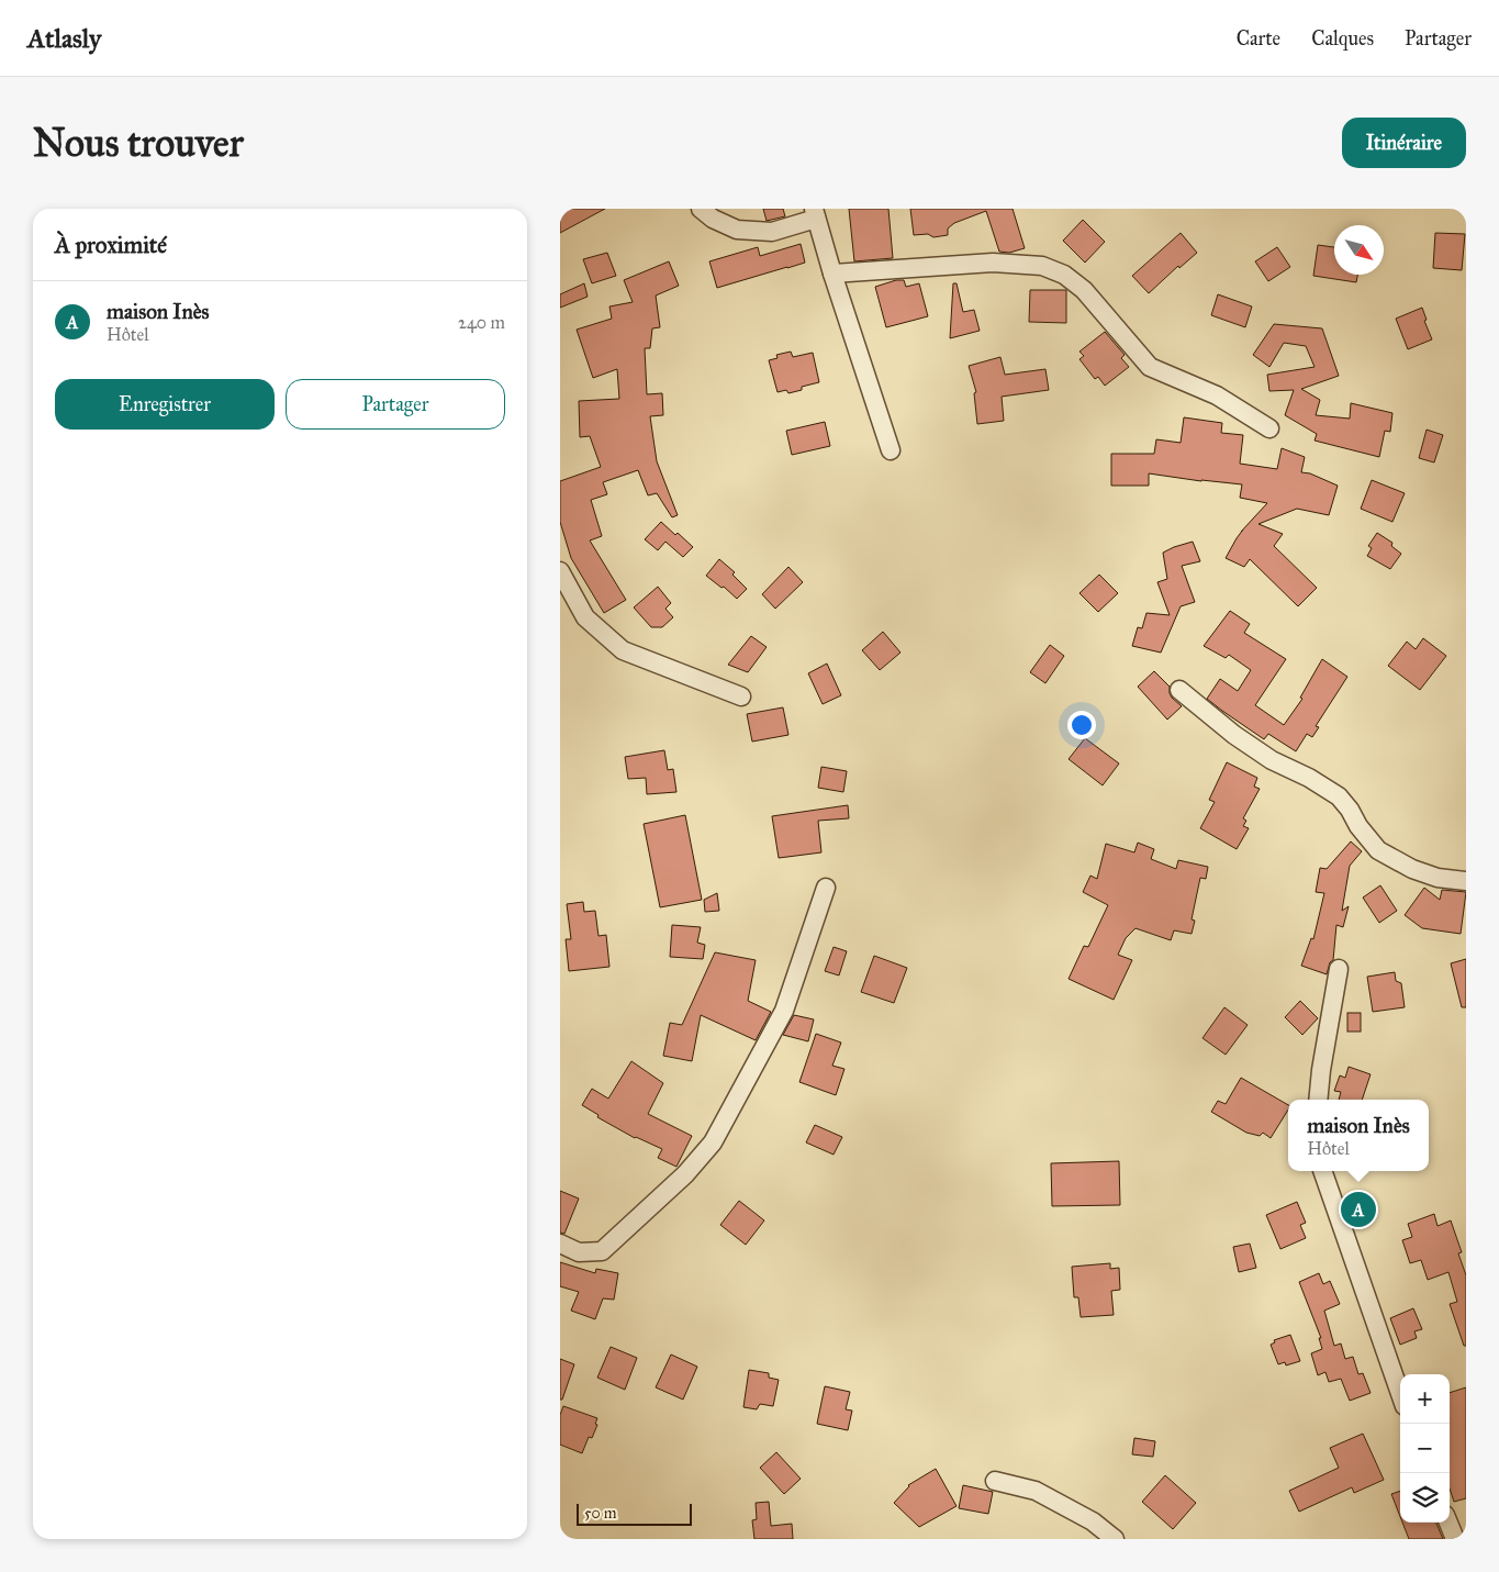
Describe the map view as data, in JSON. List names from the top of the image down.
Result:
{
  "scale_bar": "50 m",
  "north": "bottom right",
  "page": {
    "header": "Atlasly",
    "nav": ["Carte", "Calques", "Partager"],
    "buttons": [
      "Itinéraire",
      ["Enregistrer", "Partager"]
    ],
    "title": "Nous trouver",
    "heading": "À proximité",
    "list": [
      {
        "mark": "A",
        "name": "maison Inès",
        "note": "Hôtel",
        "value": "240 m"
      }
    ],
    "popup": ["maison Inès", "Hôtel"],
    "pins": "A",
    "map_buttons": ["+", "−"],
    "scale": "50 m"
  }
}
